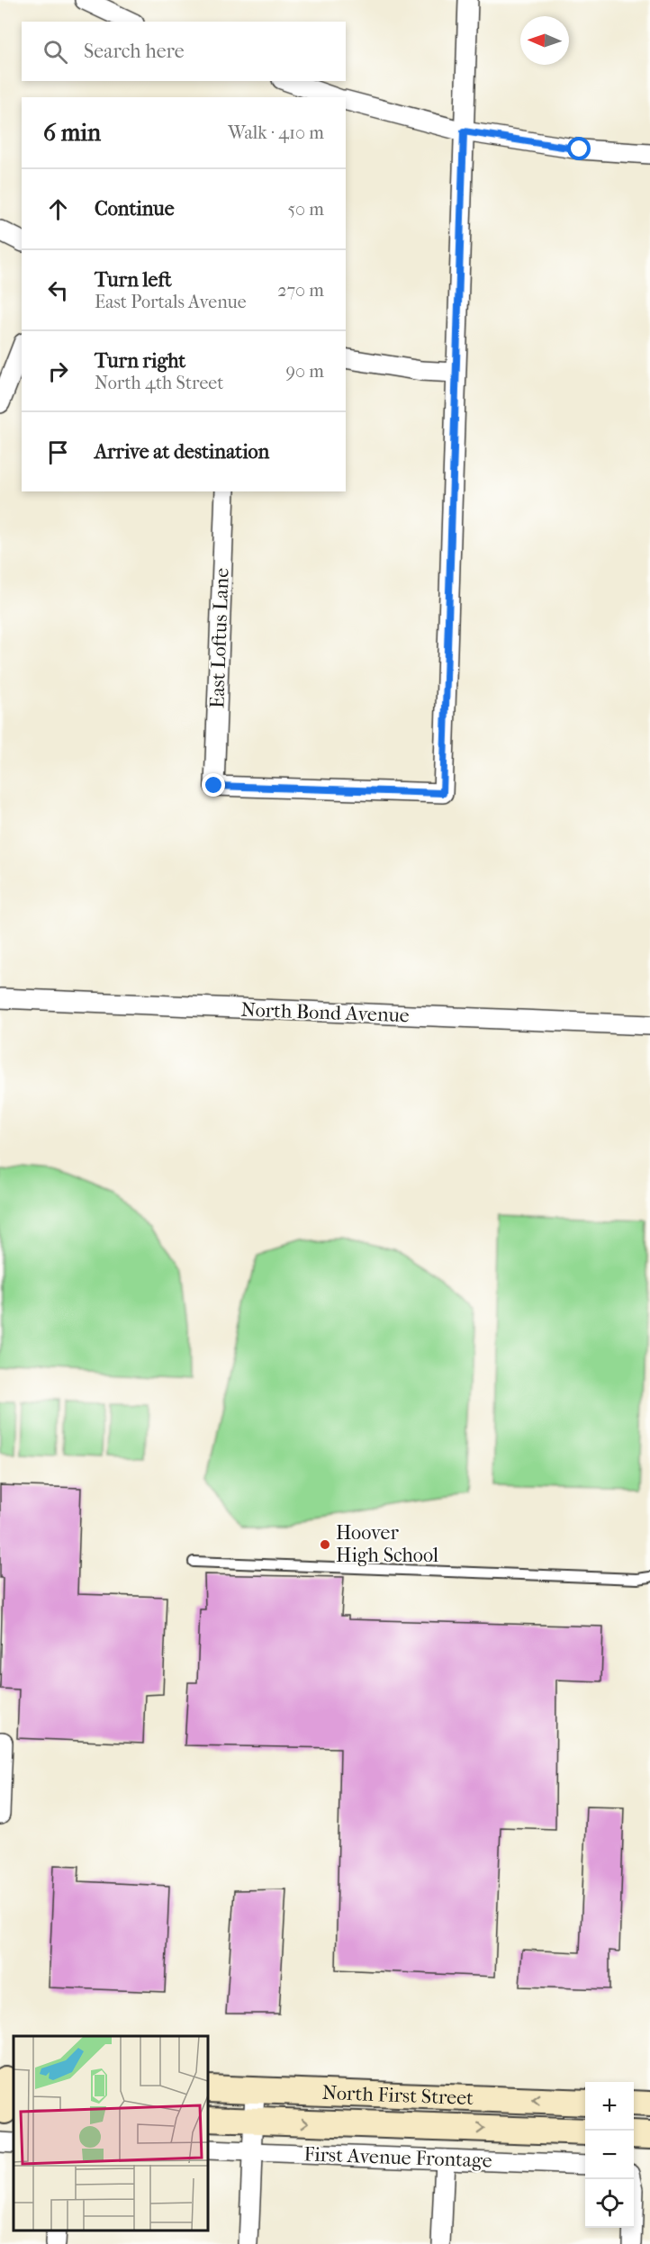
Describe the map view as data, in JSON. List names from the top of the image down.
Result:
{
  "streets": {
    "main road": ["North First Street"],
    "street": ["East Loftus Lane", "North Bond Avenue", "First Avenue Frontage"]
  },
  "places": ["Hoover High School"],
  "north": "left",
  "page": {
    "search": "Search here",
    "heading": ["6 min", "Walk · 410 m"],
    "list": [
      ["Continue", "50 m"],
      ["Turn left", "East Portals Avenue", "270 m"],
      ["Turn right", "North 4th Street", "90 m"],
      "Arrive at destination"
    ],
    "map_buttons": ["+", "−"]
  }
}
